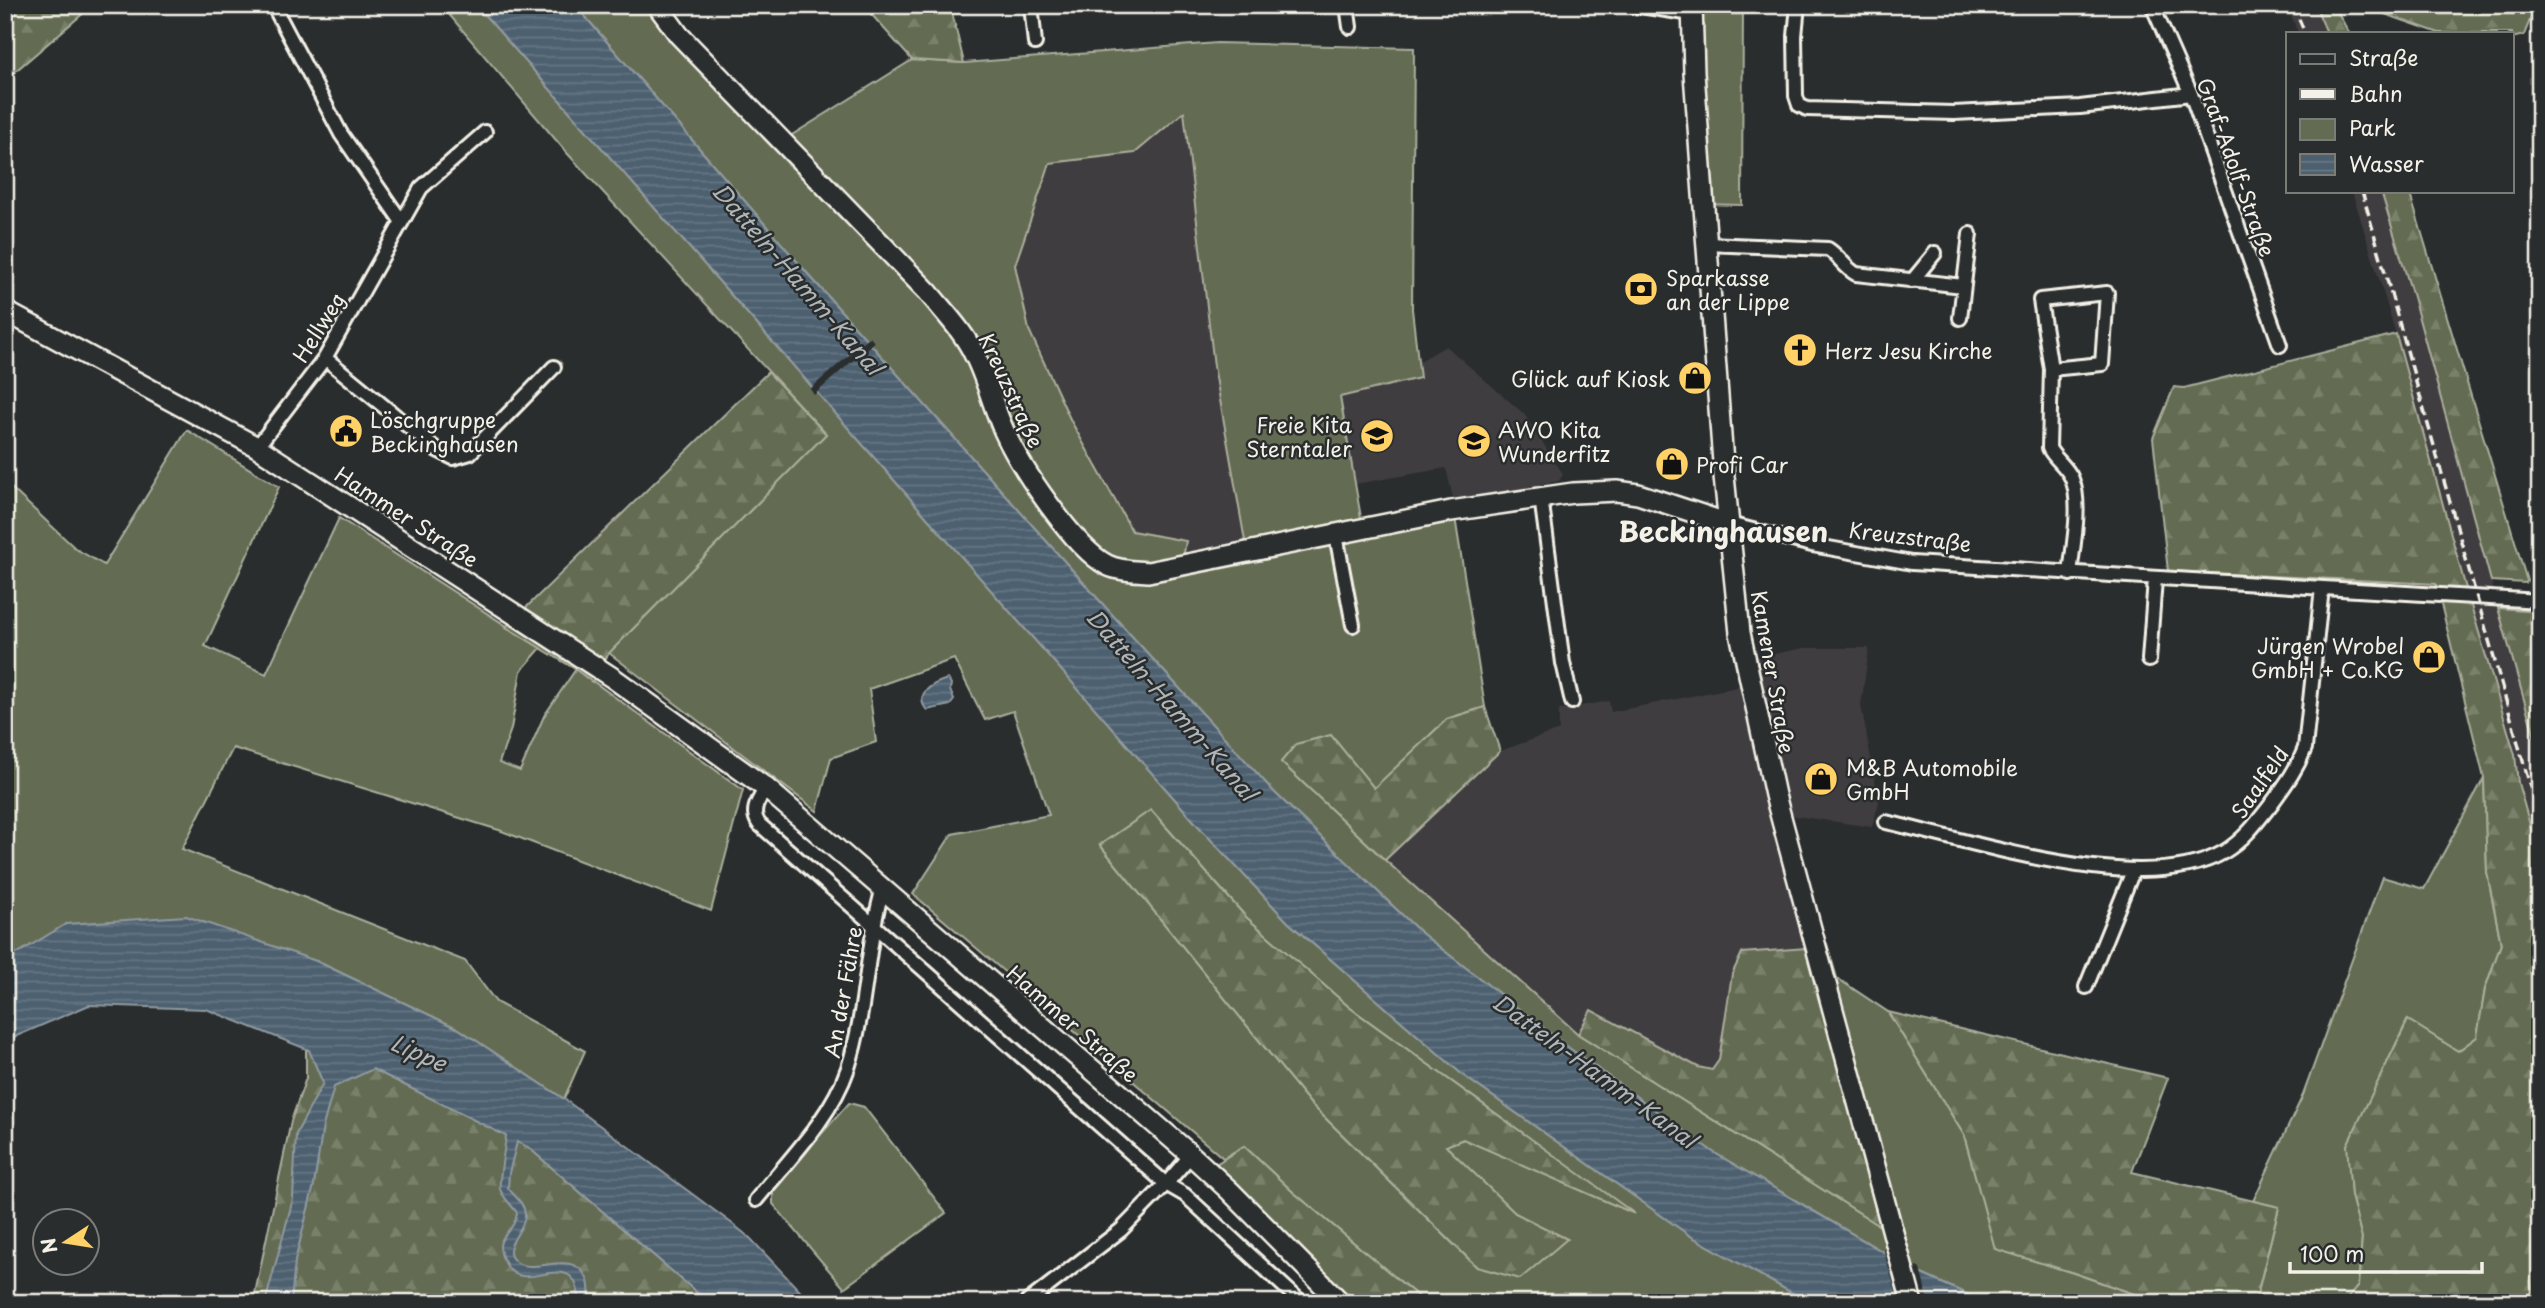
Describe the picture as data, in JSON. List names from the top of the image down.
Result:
{
  "streets": {
    "main road": ["Kreuzstraße", "Hammer Straße", "Kamener Straße"],
    "street": [
      "Graf-Adolf-Straße",
      "Hellweg",
      "Saalfeld",
      "An der Fähre"
    ]
  },
  "crossings": [
    ["Hellweg", "Hammer Straße"],
    ["Kreuzstraße", "Kamener Straße"],
    ["Kreuzstraße", "Saalfeld"],
    ["Hammer Straße", "An der Fähre"]
  ],
  "districts": ["Beckinghausen"],
  "water": ["Datteln-Hamm-Kanal", "Lippe"],
  "places": {
    "bank": ["Sparkasse an der Lippe"],
    "church": ["Herz Jesu Kirche"],
    "shop": [
      "Glück auf Kiosk",
      "Profi Car",
      "Jürgen Wrobel GmbH + Co.KG",
      "M&B Automobile GmbH"
    ],
    "public building": ["Löschgruppe Beckinghausen"],
    "school or university": ["Freie Kita Sterntaler", "AWO Kita Wunderfitz"]
  },
  "legend": [
    "Straße",
    "Bahn",
    "Park",
    "Wasser"
  ],
  "scale_bar": "100 m",
  "north": "left"
}
